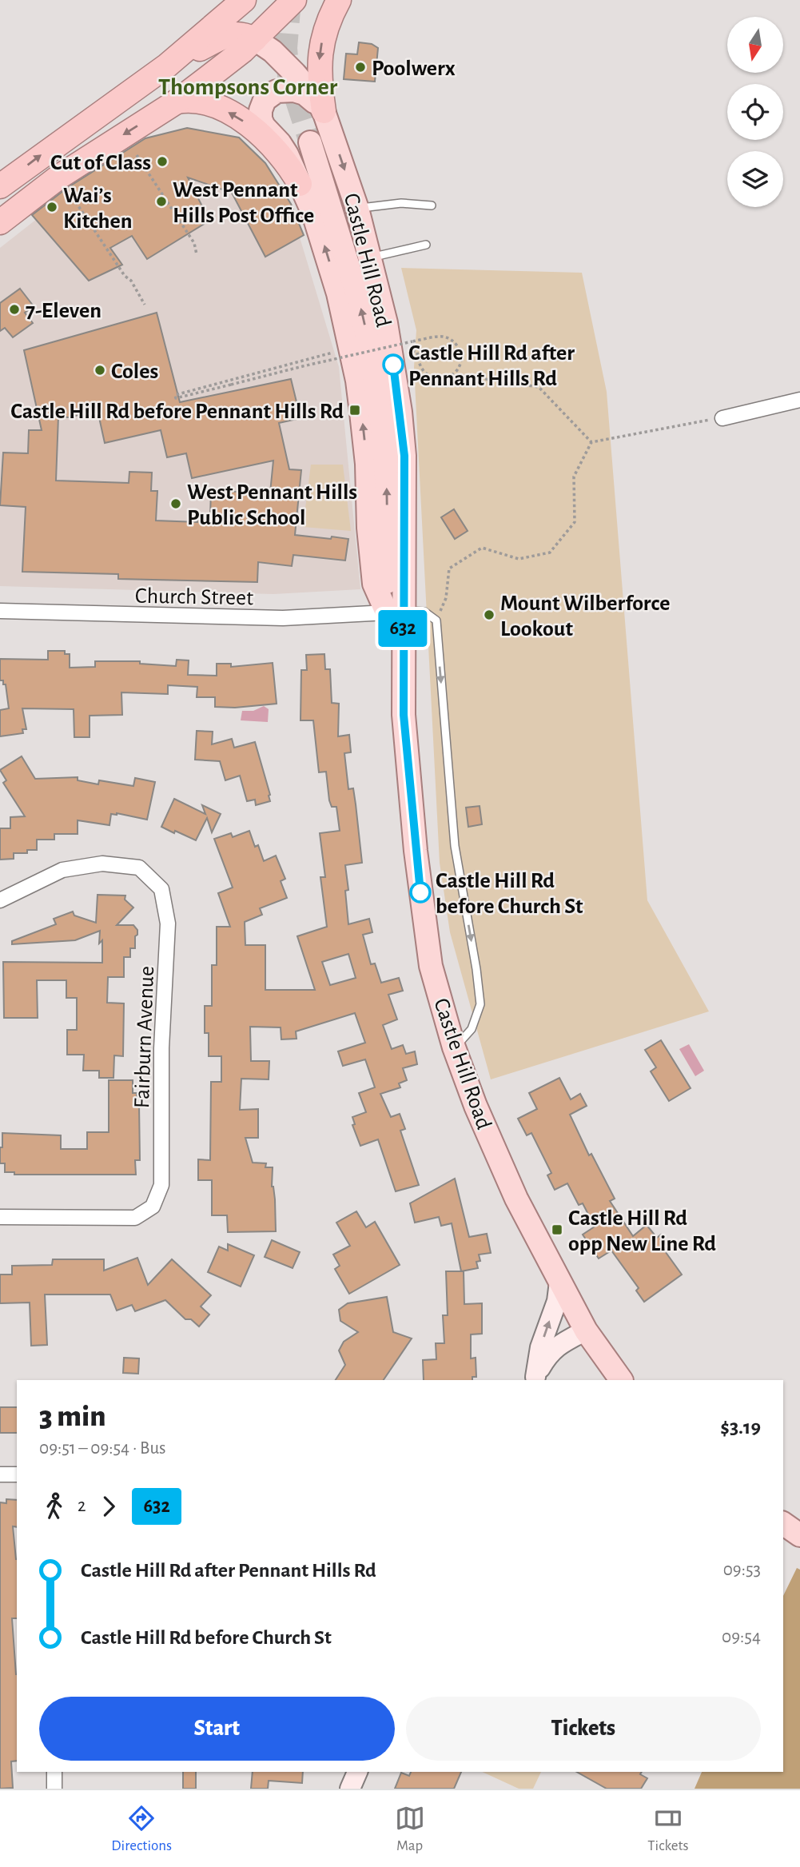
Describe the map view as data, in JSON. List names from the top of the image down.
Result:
{
  "streets": {
    "main road": ["Castle Hill Road"],
    "street": ["Church Street", "Fairburn Avenue"]
  },
  "crossings": [
    ["Castle Hill Road", "Church Street"]
  ],
  "districts": ["Thompsons Corner"],
  "places": {
    "other": [
      "Poolwerx",
      "Cut of Class",
      "West Pennant Hills Post Office",
      "Wai’s Kitchen",
      "7-Eleven",
      "Castle Hill Rd after Pennant Hills Rd",
      "Coles",
      "West Pennant Hills Public School",
      "Mount Wilberforce Lookout",
      "Castle Hill Rd before Church St"
    ],
    "transit": ["Castle Hill Rd before Pennant Hills Rd", "Castle Hill Rd opp New Line Rd"]
  },
  "lines": ["bus line 632"],
  "north": "bottom",
  "page": {
    "on_map": "632",
    "heading": ["3 min", "09:51 – 09:54 · Bus", "$3.19"],
    "legs": ["2", "632"],
    "list": [
      {
        "name": "Castle Hill Rd after Pennant Hills Rd",
        "value": "09:53"
      },
      {
        "name": "Castle Hill Rd before Church St",
        "value": "09:54"
      }
    ],
    "buttons": ["Start", "Tickets"],
    "tabs": ["Directions", "Map", "Tickets"]
  }
}
